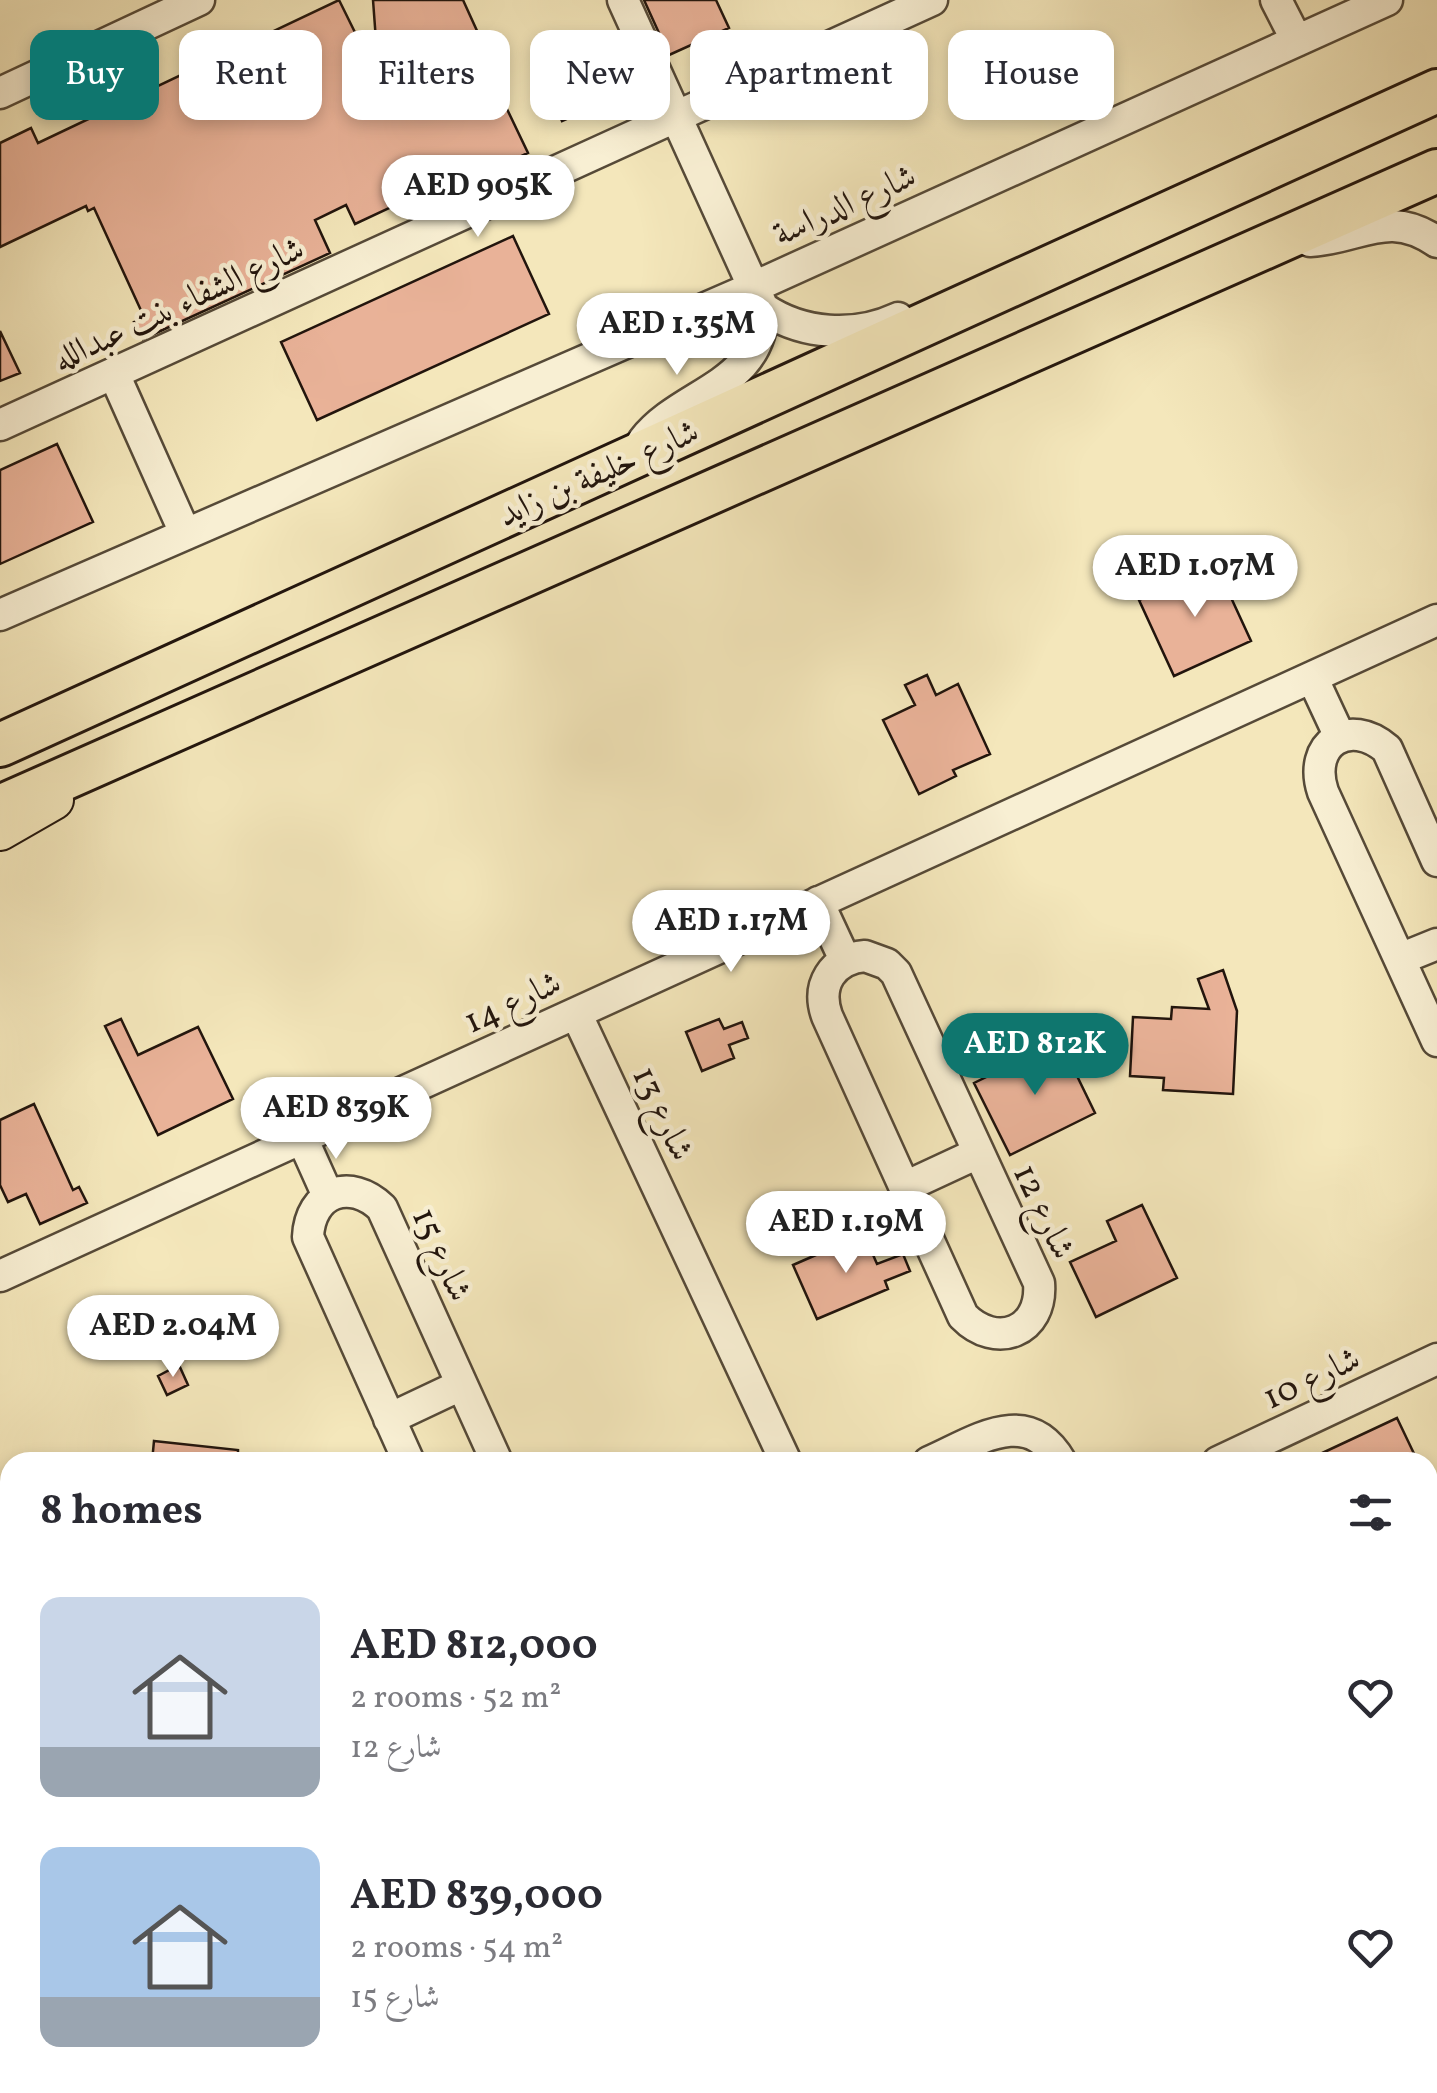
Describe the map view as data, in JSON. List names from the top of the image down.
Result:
{
  "streets": {
    "highway": ["شارع خليفة بن زايد"],
    "street": [
      "شارع الدراسة",
      "شارع الشفاء بنت عبدالله",
      "شارع 14",
      "شارع 13",
      "شارع 12",
      "شارع 15",
      "شارع 10"
    ]
  },
  "crossings": [
    ["شارع 14", "شارع 13"]
  ],
  "page": {
    "chip": [
      "Buy",
      "Rent",
      "Filters",
      "New",
      "Apartment",
      "House"
    ],
    "price": [
      "AED 905K",
      "AED 1.35M",
      "AED 1.07M",
      "AED 1.17M",
      "AED 812K",
      "AED 839K",
      "AED 1.19M",
      "AED 2.04M"
    ],
    "heading": "8 homes",
    "list": [
      {
        "name": "AED 812,000",
        "note": "2 rooms · 52 m² · شارع 12"
      },
      {
        "name": "AED 839,000",
        "note": "2 rooms · 54 m² · شارع 15"
      }
    ]
  }
}
